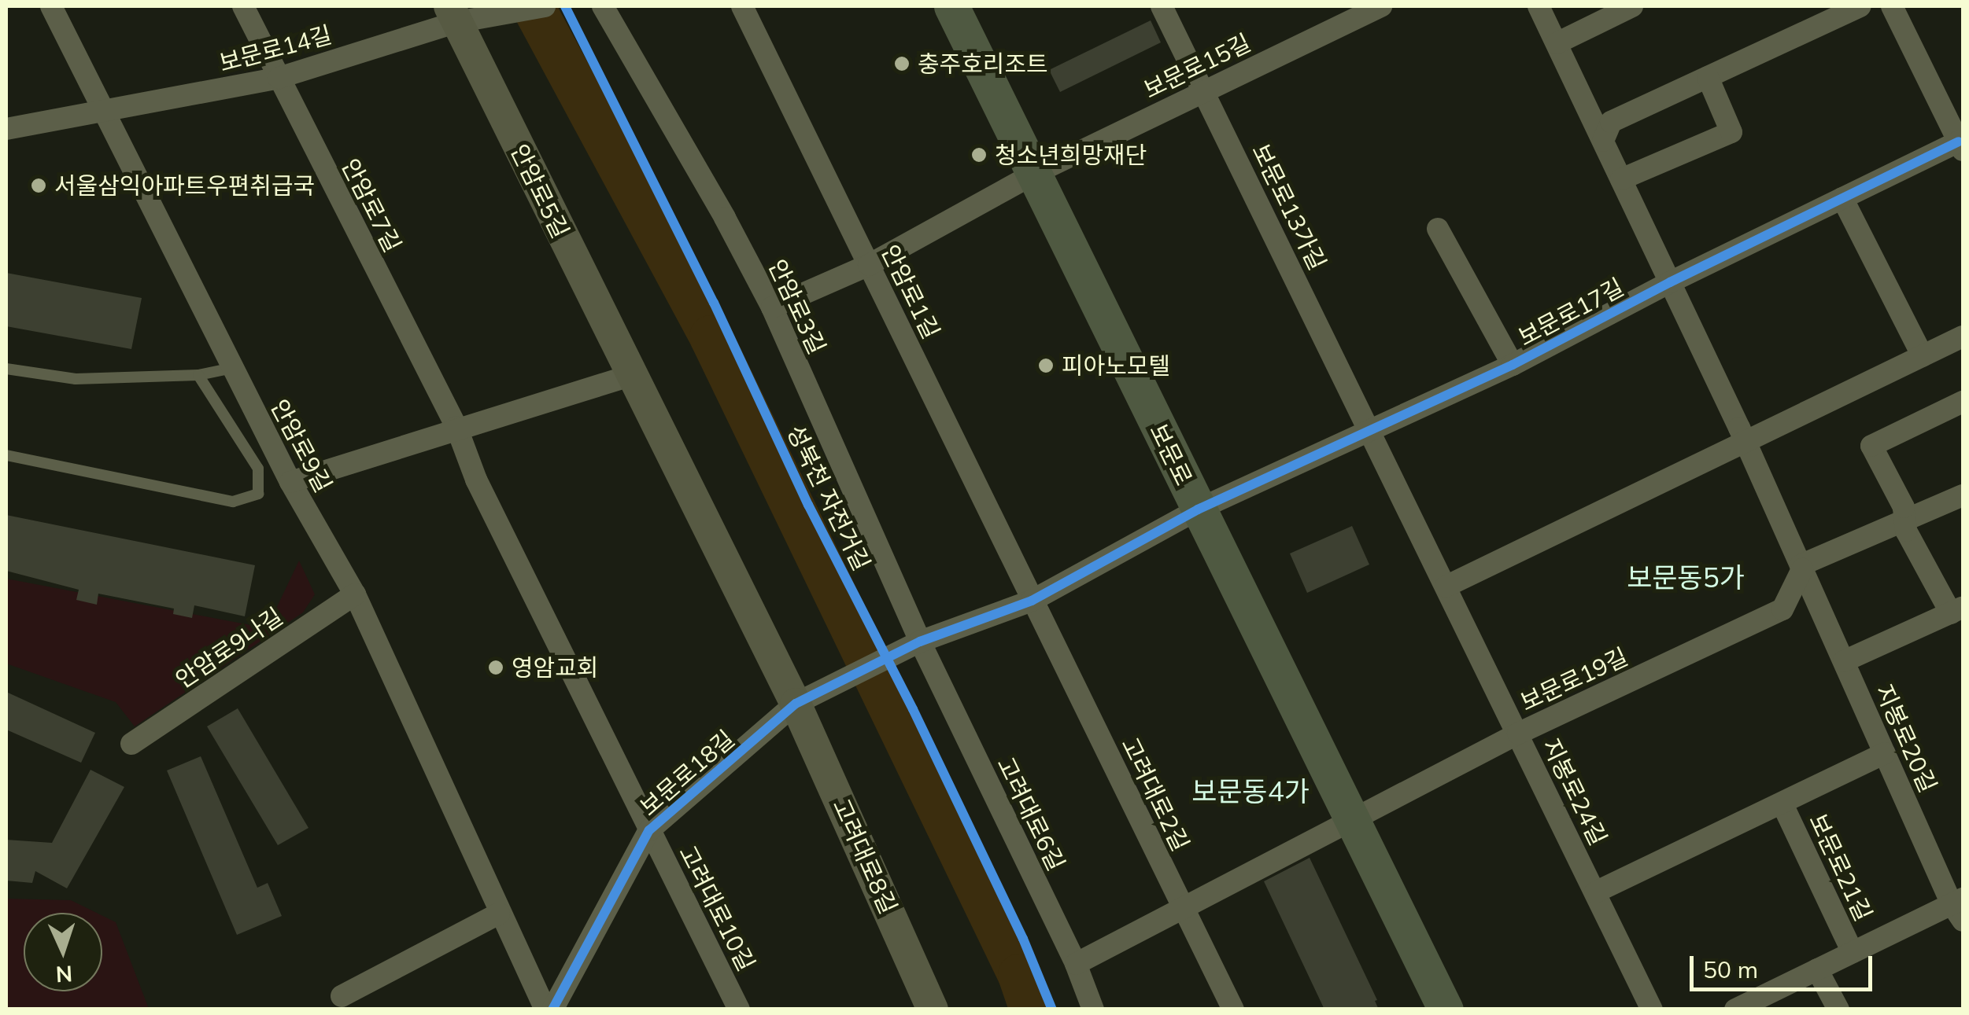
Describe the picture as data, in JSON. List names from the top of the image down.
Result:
{
  "streets": {
    "main road": ["안암로5길", "보문로", "고려대로8길"],
    "street": [
      "보문로14길",
      "보문로15길",
      "안암로7길",
      "보문로13가길",
      "안암로1길",
      "안암로3길",
      "보문로17길",
      "안암로9길",
      "안암로9나길",
      "보문로19길",
      "지봉로20길",
      "보문로18길",
      "지봉로24길",
      "고려대로2길",
      "고려대로6길",
      "보문로21길",
      "고려대로10길"
    ],
    "cycle path": ["성북천 자전거길"]
  },
  "crossings": [
    ["보문로14길", "안암로5길"],
    ["보문로14길", "안암로7길"],
    ["보문로14길", "안암로9길"],
    ["보문로15길", "보문로13가길"],
    ["보문로15길", "보문로"],
    ["안암로5길", "보문로18길"],
    ["안암로5길", "고려대로8길"],
    ["안암로7길", "보문로18길"],
    ["안암로7길", "고려대로10길"],
    ["보문로13가길", "보문로17길"],
    ["보문로13가길", "지봉로24길"],
    ["안암로1길", "고려대로2길"],
    ["안암로3길", "보문로18길"],
    ["안암로3길", "고려대로6길"],
    ["보문로17길", "보문로"],
    ["보문로17길", "지봉로20길"],
    ["보문로17길", "지봉로24길"],
    ["안암로9길", "안암로9나길"],
    ["보문로", "보문로19길"],
    ["보문로19길", "지봉로20길"],
    ["보문로19길", "지봉로24길"],
    ["지봉로20길", "보문로21길"],
    ["보문로18길", "고려대로6길"],
    ["보문로18길", "고려대로8길"],
    ["보문로18길", "고려대로10길"]
  ],
  "districts": ["보문동5가", "보문동4가"],
  "places": [
    "충주호리조트",
    "청소년희망재단",
    "서울삼익아파트우편취급국",
    "피아노모텔",
    "영암교회"
  ],
  "scale_bar": "50 m",
  "north": "bottom"
}
